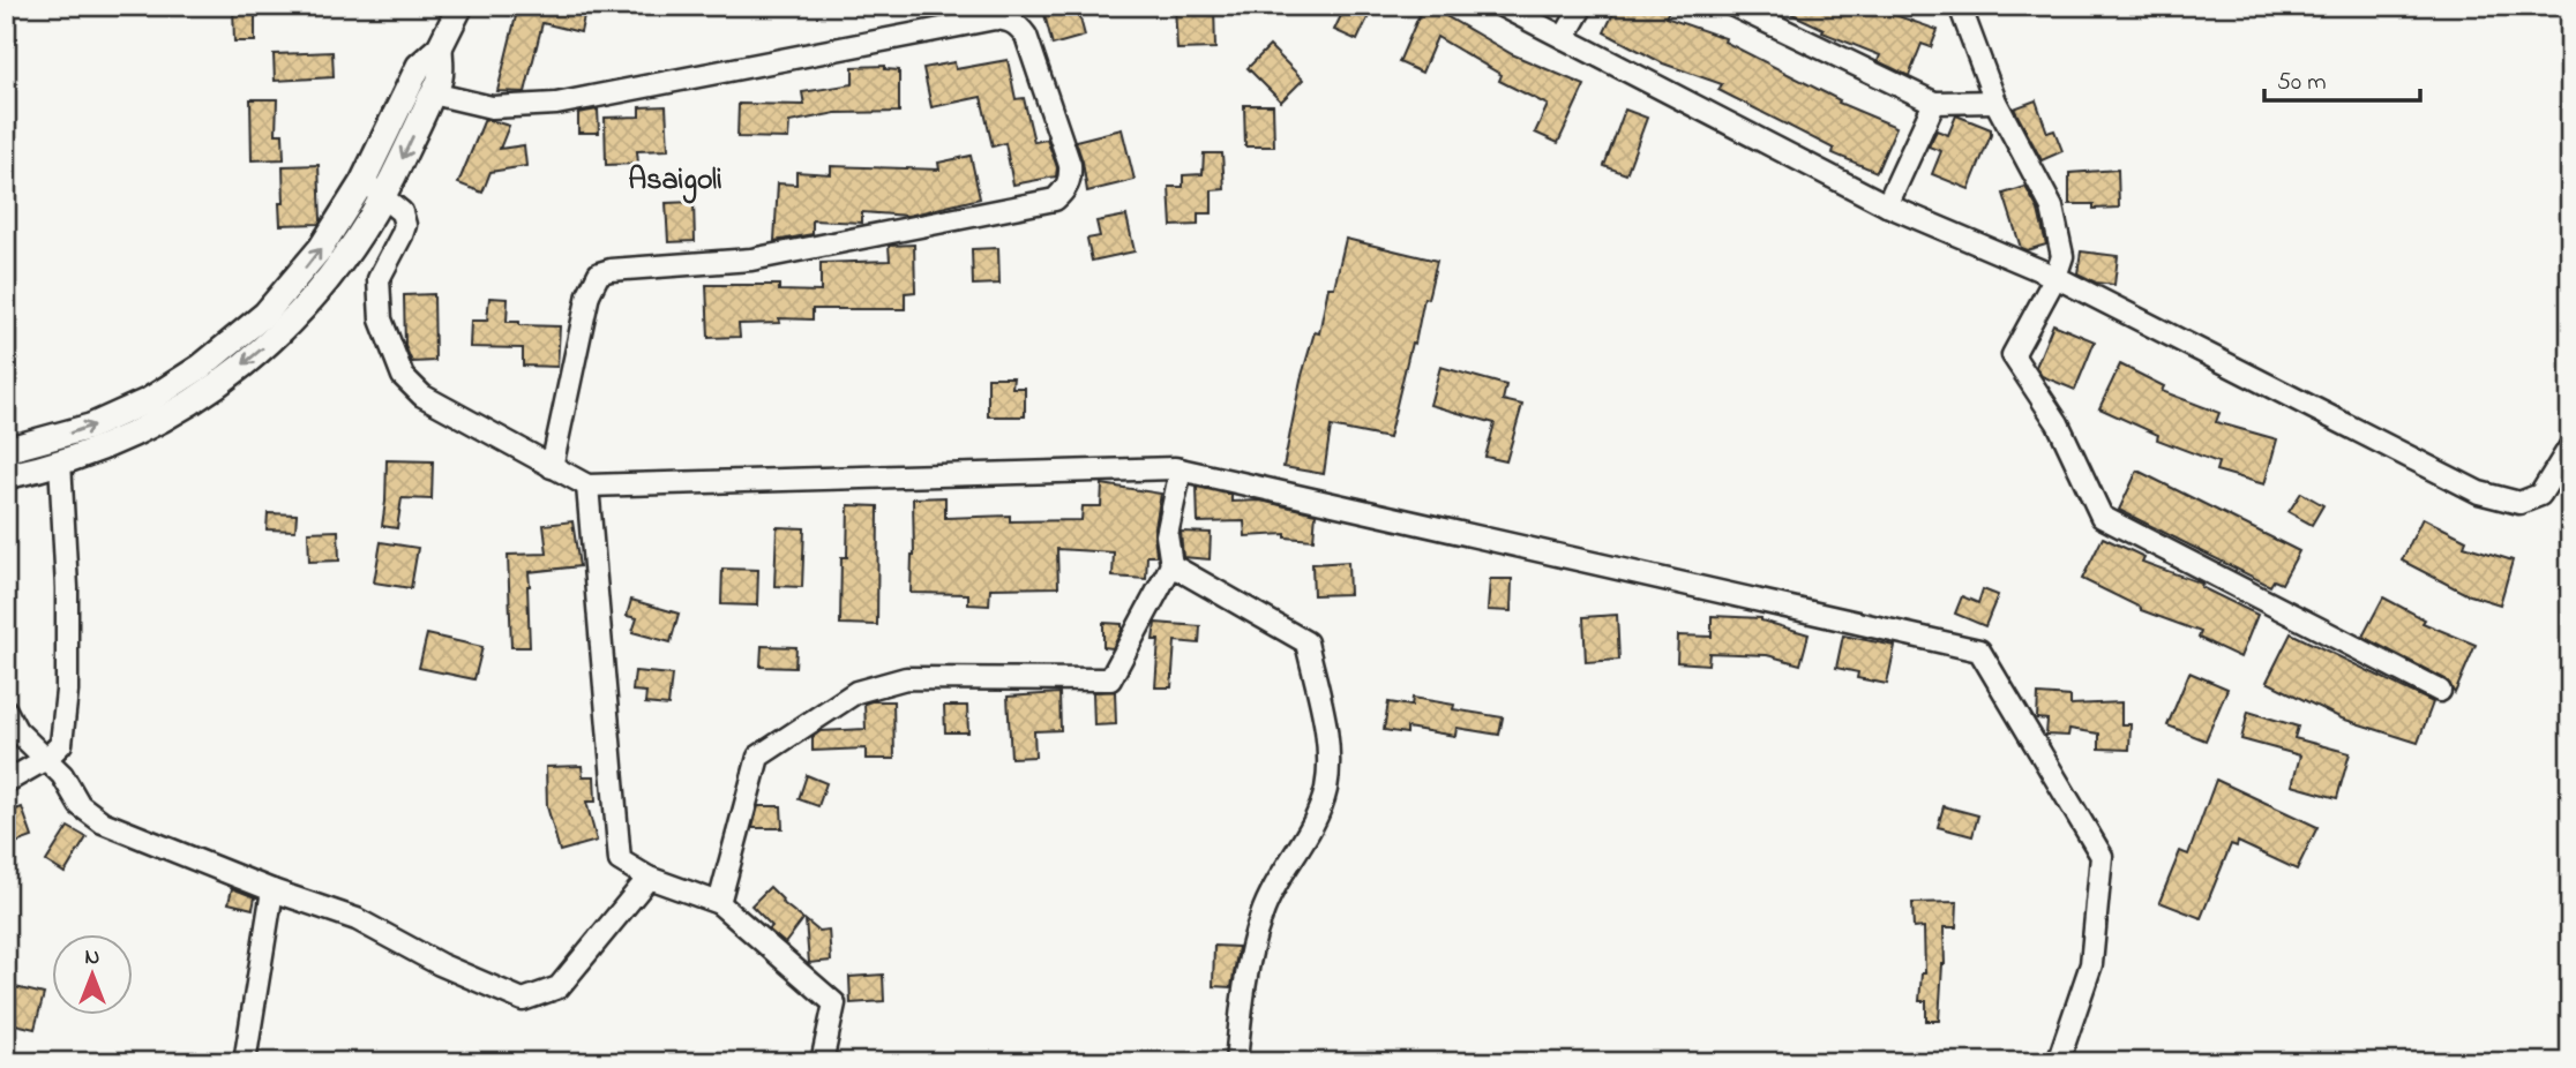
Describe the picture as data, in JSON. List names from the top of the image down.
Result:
{
  "districts": ["Asaigoli"],
  "scale_bar": "50 m",
  "north": "top"
}
